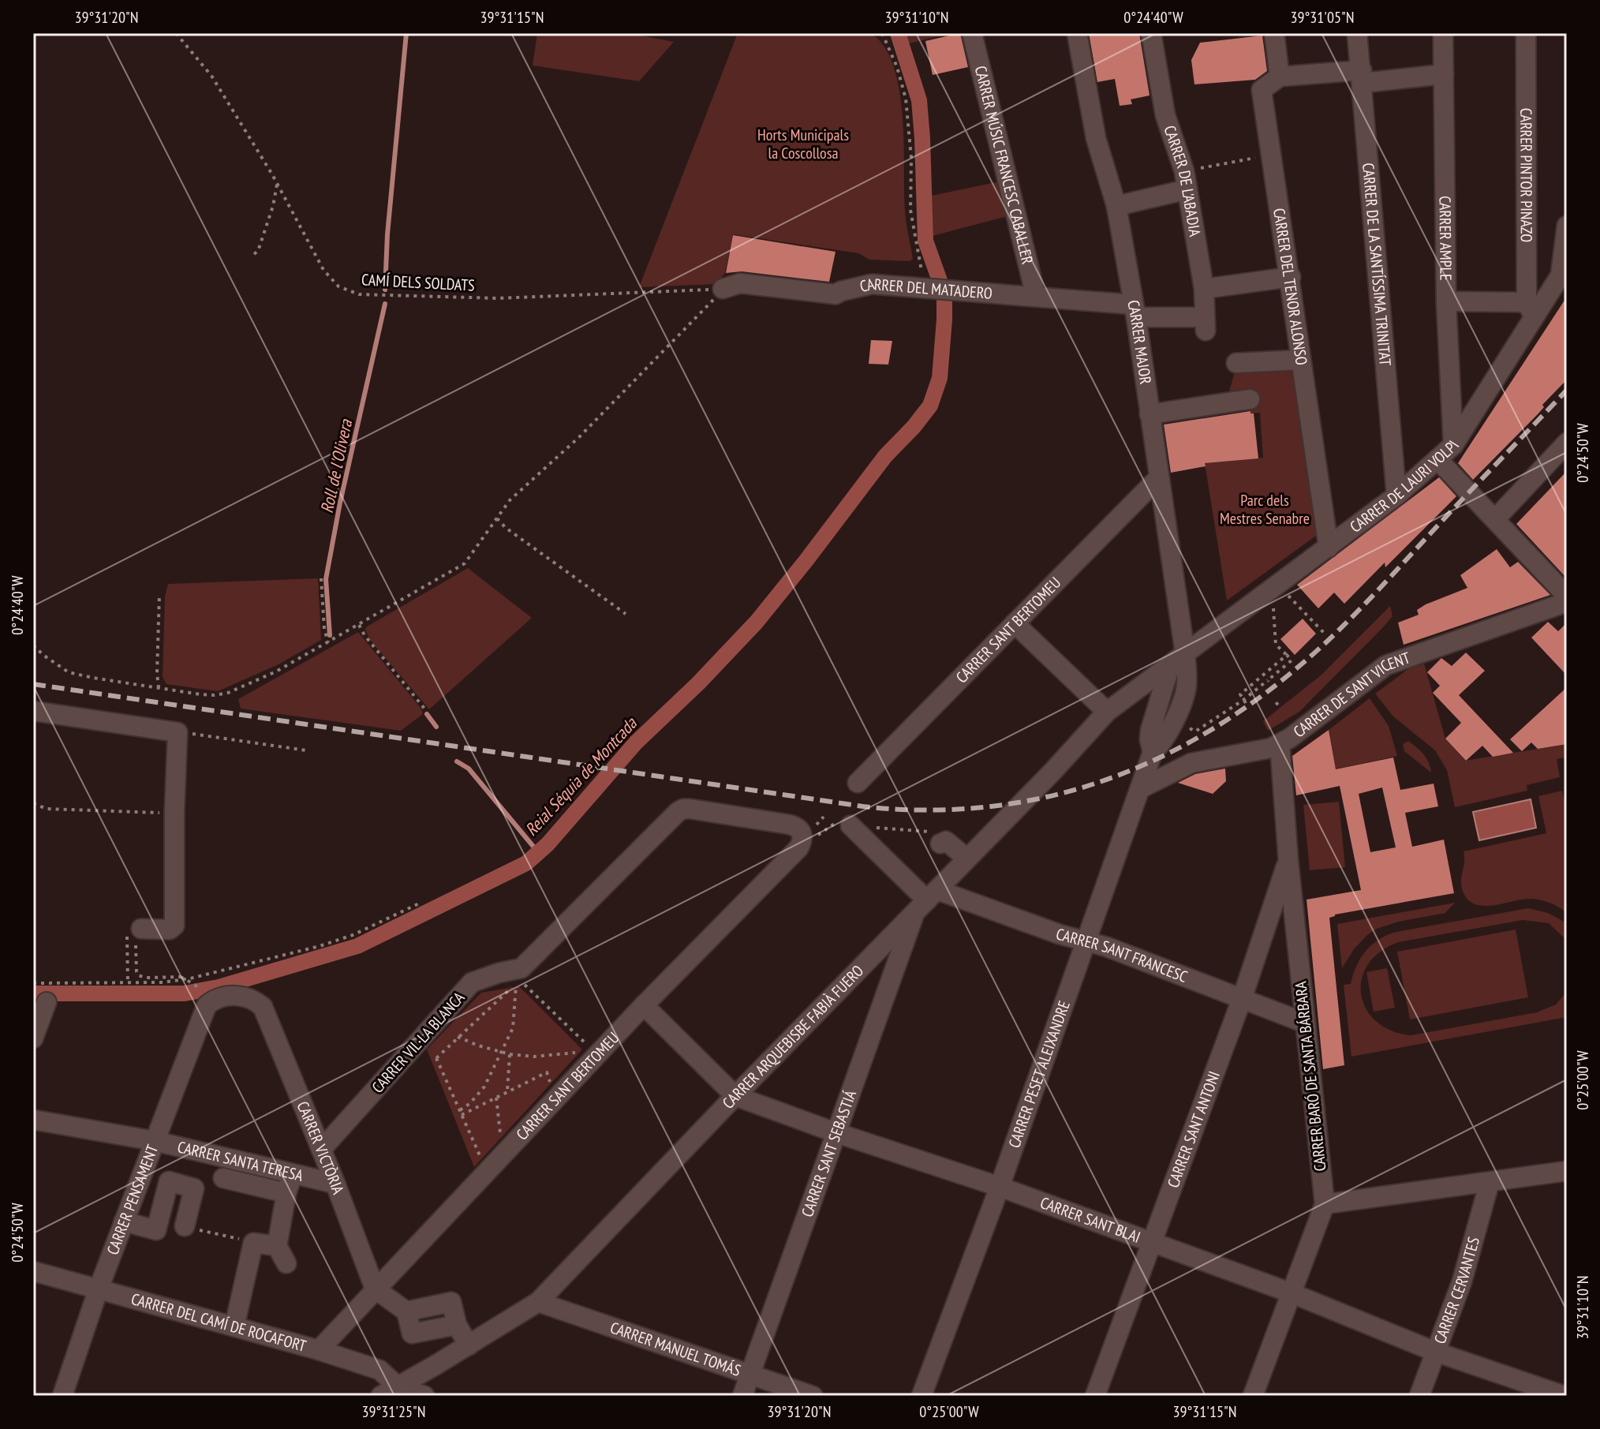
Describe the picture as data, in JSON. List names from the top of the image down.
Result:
{
  "streets": {
    "street": [
      "CARRER MÚSIC FRANCESC CABALLER",
      "CARRER PINTOR PINAZO",
      "CARRER DE L'ABADIA",
      "CARRER AMPLE",
      "CARRER DE LA SANTÍSSIMA TRINITAT",
      "CARRER DEL TENOR ALONSO",
      "CARRER DEL MATADERO",
      "CARRER MAJOR",
      "CARRER DE LAURI VOLPI",
      "CARRER SANT BERTOMEU",
      "CARRER DE SANT VICENT",
      "CARRER SANT FRANCESC",
      "CARRER ARQUEBISBE FABIÀ FUERO",
      "CARRER VIL·LA BLANCA",
      "CARRER PESET ALEIXANDRE",
      "CARRER BARÓ DE SANTA BÁRBARA",
      "CARRER SANT ANTONI",
      "CARRER VICTÒRIA",
      "CARRER SANT SEBASTIÁ",
      "CARRER SANTA TERESA",
      "CARRER PENSAMENT",
      "CARRER SANT BLAI",
      "CARRER CERVANTES",
      "CARRER DEL CAMÍ DE ROCAFORT",
      "CARRER MANUEL TOMÁS"
    ],
    "path": ["CAMÍ DELS SOLDATS"]
  },
  "crossings": [
    ["CARRER MÚSIC FRANCESC CABALLER", "CARRER DEL MATADERO"],
    ["CARRER PINTOR PINAZO", "CARRER DE LAURI VOLPI"],
    ["CARRER DE L'ABADIA", "CARRER DEL MATADERO"],
    ["CARRER AMPLE", "CARRER DE LAURI VOLPI"],
    ["CARRER DE LA SANTÍSSIMA TRINITAT", "CARRER DE LAURI VOLPI"],
    ["CAMÍ DELS SOLDATS", "CARRER DEL MATADERO"],
    ["CARRER DEL TENOR ALONSO", "CARRER DE LAURI VOLPI"],
    ["CARRER DEL MATADERO", "CARRER MAJOR"],
    ["CARRER MAJOR", "CARRER DE LAURI VOLPI"],
    ["CARRER MAJOR", "CARRER SANT BERTOMEU"],
    ["CARRER MAJOR", "CARRER ARQUEBISBE FABIÀ FUERO"],
    ["CARRER MAJOR", "CARRER PESET ALEIXANDRE"],
    ["CARRER DE LAURI VOLPI", "CARRER ARQUEBISBE FABIÀ FUERO"],
    ["CARRER DE LAURI VOLPI", "CARRER PESET ALEIXANDRE"],
    ["CARRER SANT BERTOMEU", "CARRER VIL·LA BLANCA"],
    ["CARRER SANT BERTOMEU", "CARRER VICTÒRIA"],
    ["CARRER SANT BERTOMEU", "CARRER SANT BLAI"],
    ["CARRER SANT BERTOMEU", "CARRER DEL CAMÍ DE ROCAFORT"],
    ["CARRER DE SANT VICENT", "CARRER PESET ALEIXANDRE"],
    ["CARRER DE SANT VICENT", "CARRER BARÓ DE SANTA BÁRBARA"],
    ["CARRER SANT FRANCESC", "CARRER ARQUEBISBE FABIÀ FUERO"],
    ["CARRER SANT FRANCESC", "CARRER PESET ALEIXANDRE"],
    ["CARRER SANT FRANCESC", "CARRER BARÓ DE SANTA BÁRBARA"],
    ["CARRER SANT FRANCESC", "CARRER SANT ANTONI"],
    ["CARRER SANT FRANCESC", "CARRER SANT SEBASTIÁ"],
    ["CARRER ARQUEBISBE FABIÀ FUERO", "CARRER PESET ALEIXANDRE"],
    ["CARRER ARQUEBISBE FABIÀ FUERO", "CARRER SANT SEBASTIÁ"],
    ["CARRER ARQUEBISBE FABIÀ FUERO", "CARRER SANT BLAI"],
    ["CARRER ARQUEBISBE FABIÀ FUERO", "CARRER DEL CAMÍ DE ROCAFORT"],
    ["CARRER ARQUEBISBE FABIÀ FUERO", "CARRER MANUEL TOMÁS"],
    ["CARRER VIL·LA BLANCA", "CARRER VICTÒRIA"],
    ["CARRER PESET ALEIXANDRE", "CARRER SANT BLAI"],
    ["CARRER BARÓ DE SANTA BÁRBARA", "CARRER SANT ANTONI"],
    ["CARRER BARÓ DE SANTA BÁRBARA", "CARRER SANT BLAI"],
    ["CARRER SANT ANTONI", "CARRER SANT BLAI"],
    ["CARRER VICTÒRIA", "CARRER SANTA TERESA"],
    ["CARRER VICTÒRIA", "CARRER PENSAMENT"],
    ["CARRER SANT SEBASTIÁ", "CARRER SANT BLAI"],
    ["CARRER SANT SEBASTIÁ", "CARRER MANUEL TOMÁS"],
    ["CARRER SANTA TERESA", "CARRER PENSAMENT"],
    ["CARRER PENSAMENT", "CARRER DEL CAMÍ DE ROCAFORT"],
    ["CARRER SANT BLAI", "CARRER CERVANTES"]
  ],
  "water": ["Roll de l'Olivera", "Reial Séquia de Montcada"],
  "parks": ["Horts Municipals la Coscollosa", "Parc dels Mestres Senabre"],
  "coordinates": [
    "39°31'20\"N",
    "39°31'15\"N",
    "39°31'10\"N",
    "0°24'40\"W",
    "39°31'05\"N",
    "0°24'50\"W",
    "0°25'00\"W",
    "39°31'25\"N"
  ]
}
